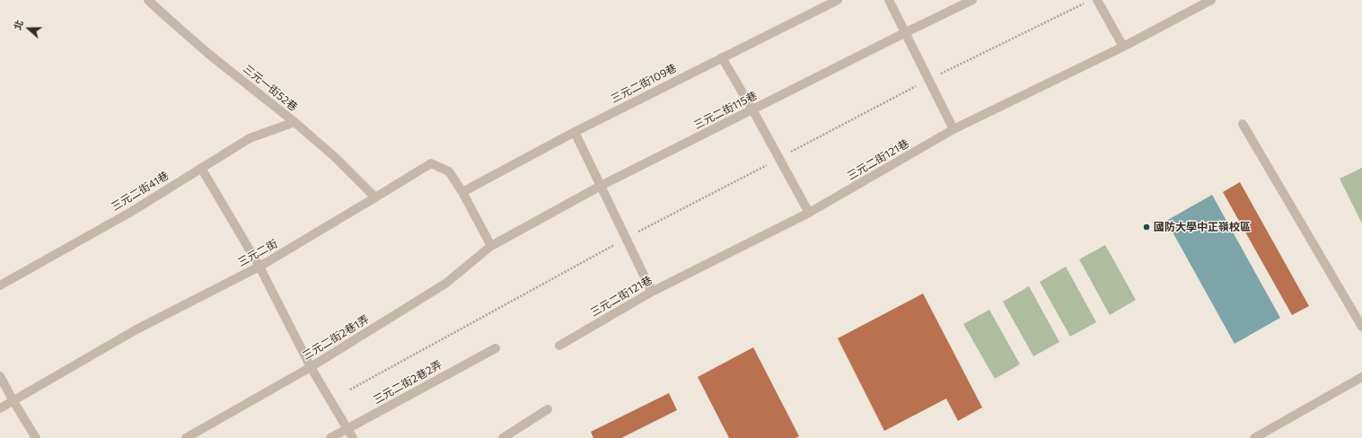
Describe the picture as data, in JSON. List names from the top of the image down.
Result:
{
  "streets": {
    "street": [
      "三元二街109巷",
      "三元一街52巷",
      "三元二街115巷",
      "三元二街121巷",
      "三元二街41巷",
      "三元二街",
      "三元二街2巷1弄",
      "三元二街2巷2弄"
    ]
  },
  "crossings": [
    ["三元二街109巷", "三元二街"],
    ["三元一街52巷", "三元二街41巷"],
    ["三元一街52巷", "三元二街"],
    ["三元二街115巷", "三元二街"],
    ["三元二街115巷", "三元二街2巷1弄"],
    ["三元二街", "三元二街2巷1弄"]
  ],
  "places": ["國防大學中正嶺校區"],
  "north": "left"
}
